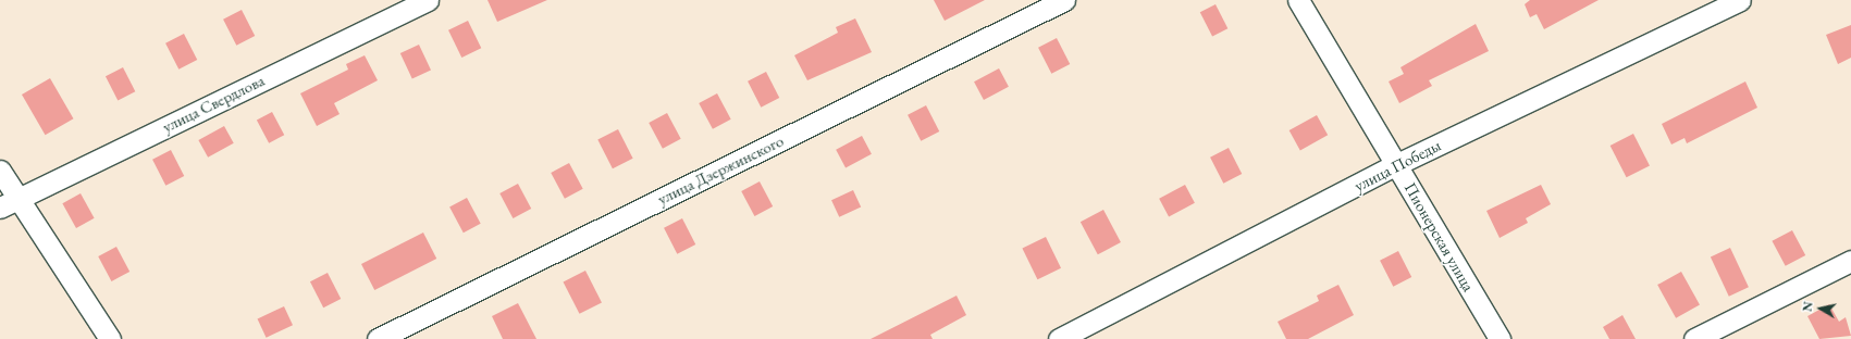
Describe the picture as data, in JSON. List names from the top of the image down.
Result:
{
  "streets": {
    "street": [
      "улица Свердлова",
      "улица Победы",
      "улица Дзержинского",
      "Пионерская улица"
    ]
  },
  "crossings": [
    ["улица Победы", "Пионерская улица"]
  ],
  "north": "left"
}
